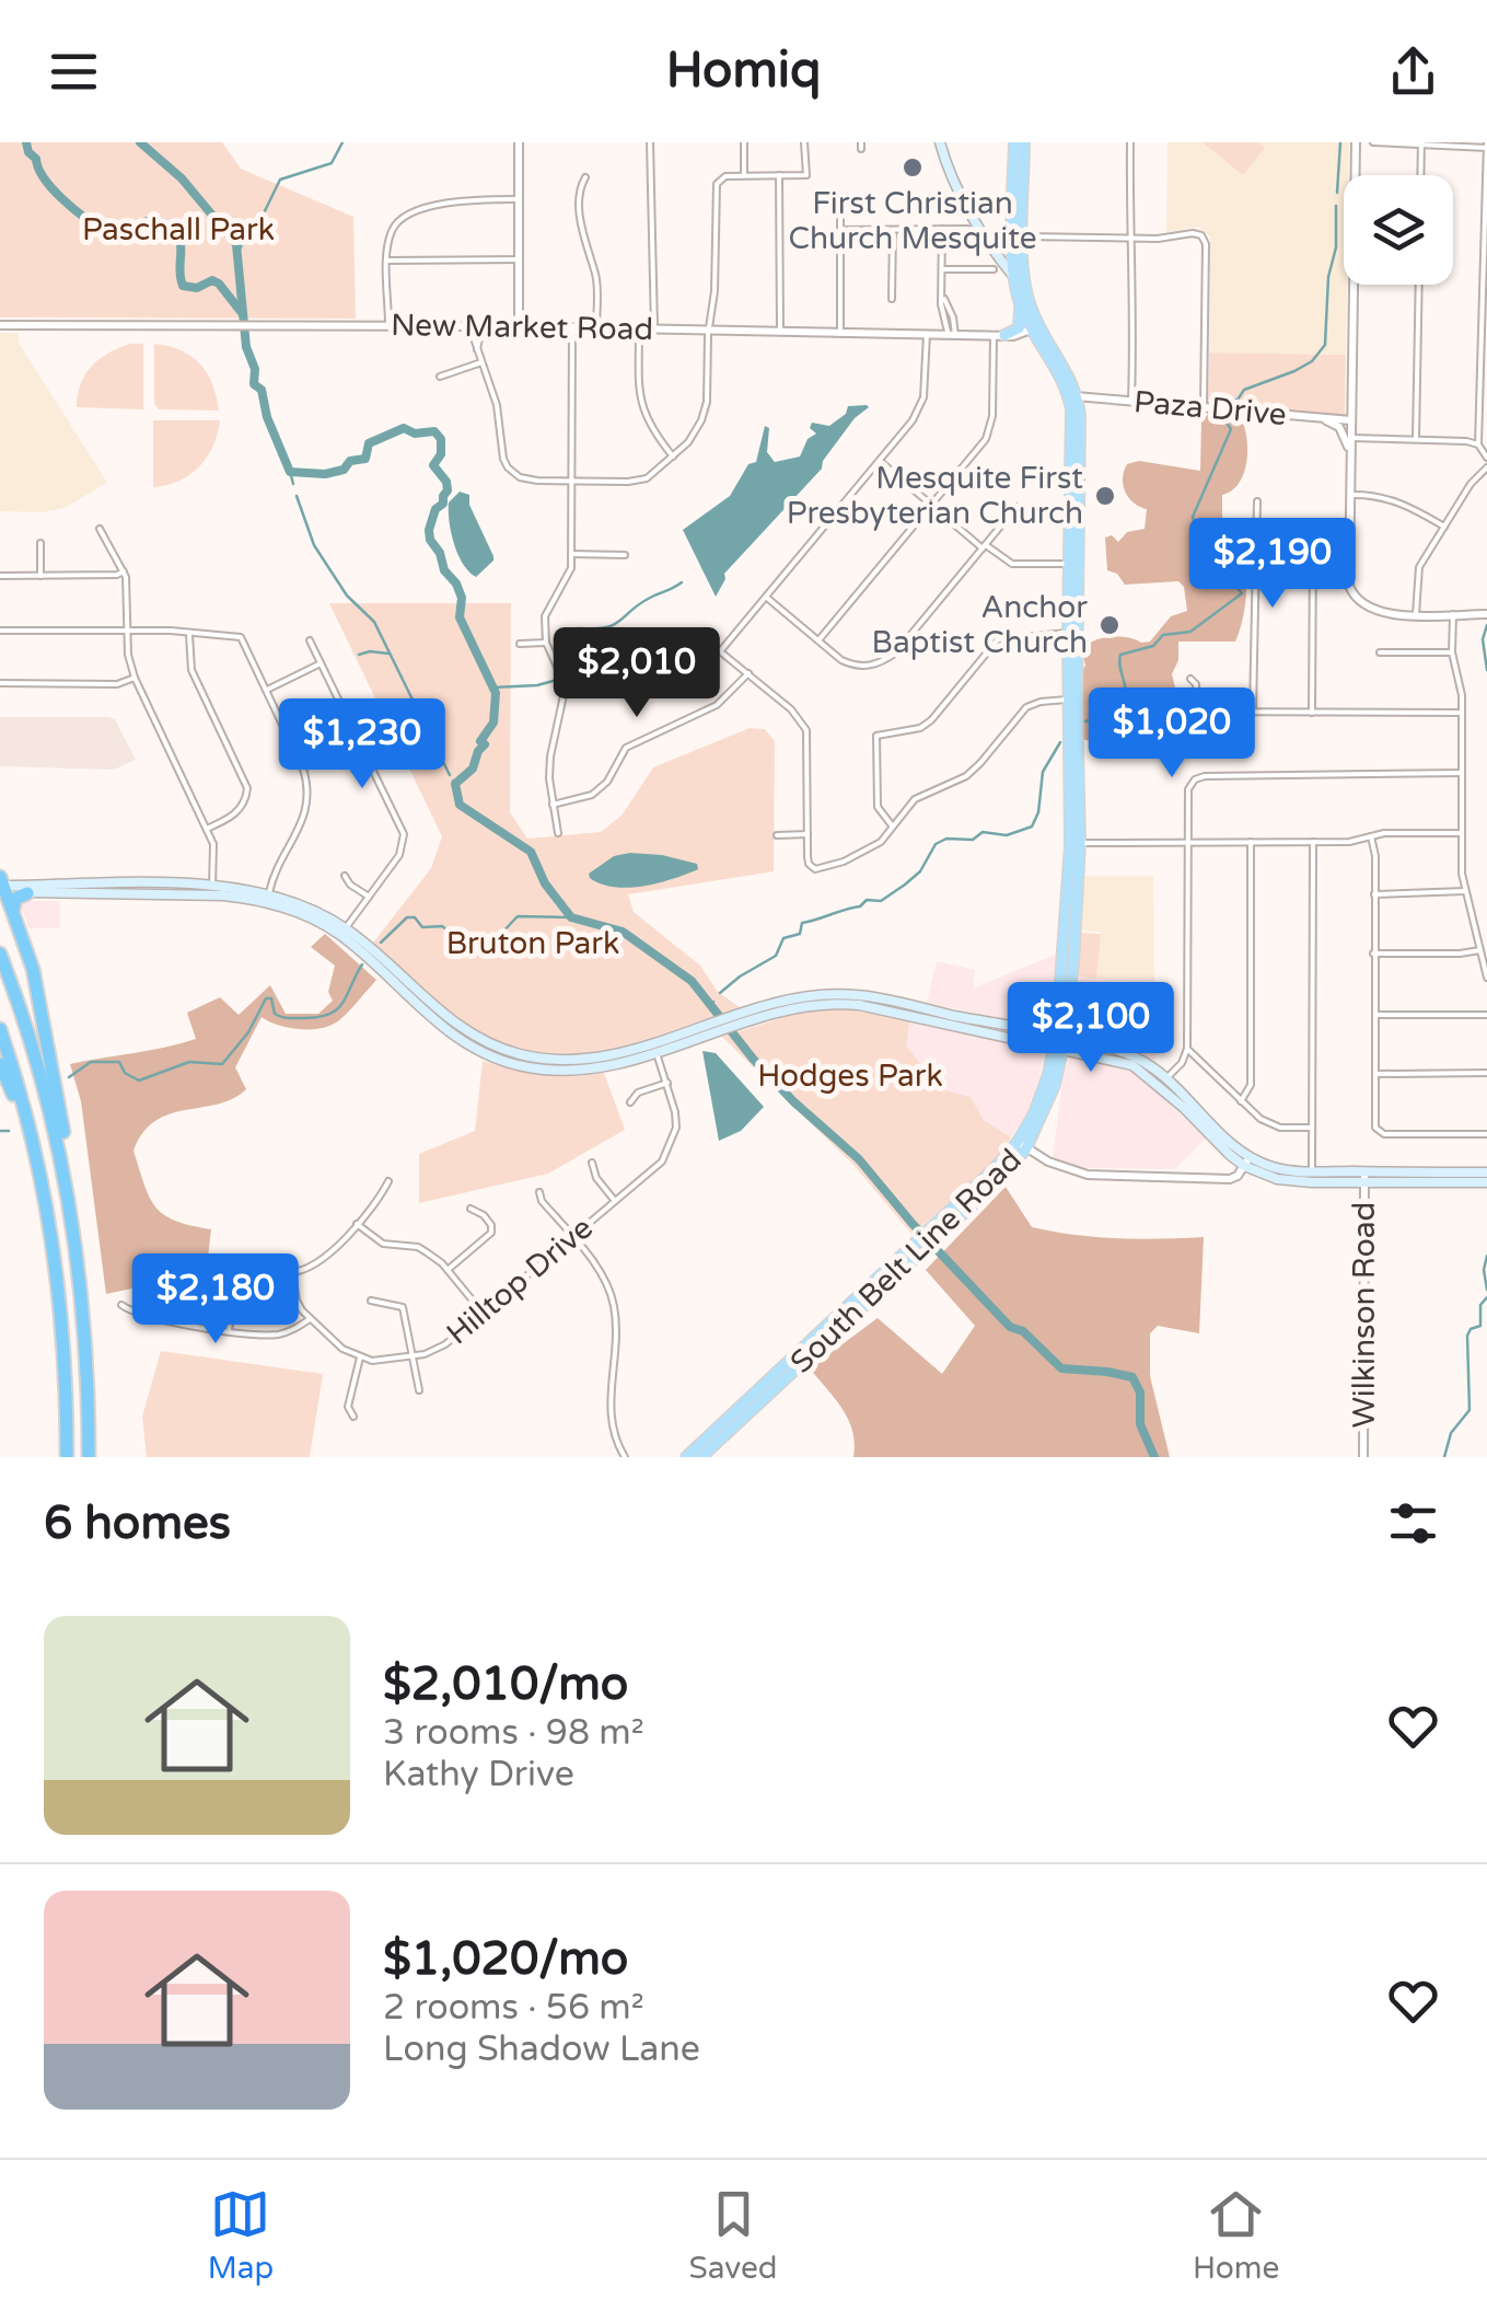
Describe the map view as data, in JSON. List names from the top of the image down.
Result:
{
  "streets": {
    "main road": ["South Belt Line Road"],
    "street": [
      "New Market Road",
      "Paza Drive",
      "Hilltop Drive",
      "Wilkinson Road"
    ]
  },
  "crossings": [
    ["New Market Road", "South Belt Line Road"],
    ["Paza Drive", "South Belt Line Road"]
  ],
  "parks": ["Paschall Park", "Bruton Park", "Hodges Park"],
  "places": ["First Christian Church Mesquite", "Mesquite First Presbyterian Church", "Anchor Baptist Church"],
  "page": {
    "header": "Homiq",
    "price": [
      "$2,190",
      "$2,010",
      "$1,020",
      "$1,230",
      "$2,100",
      "$2,180"
    ],
    "heading": "6 homes",
    "list": [
      {
        "name": "$2,010/mo",
        "note": "3 rooms · 98 m² · Kathy Drive"
      },
      {
        "name": "$1,020/mo",
        "note": "2 rooms · 56 m² · Long Shadow Lane"
      }
    ],
    "tabs": ["Map", "Saved", "Home"]
  }
}
